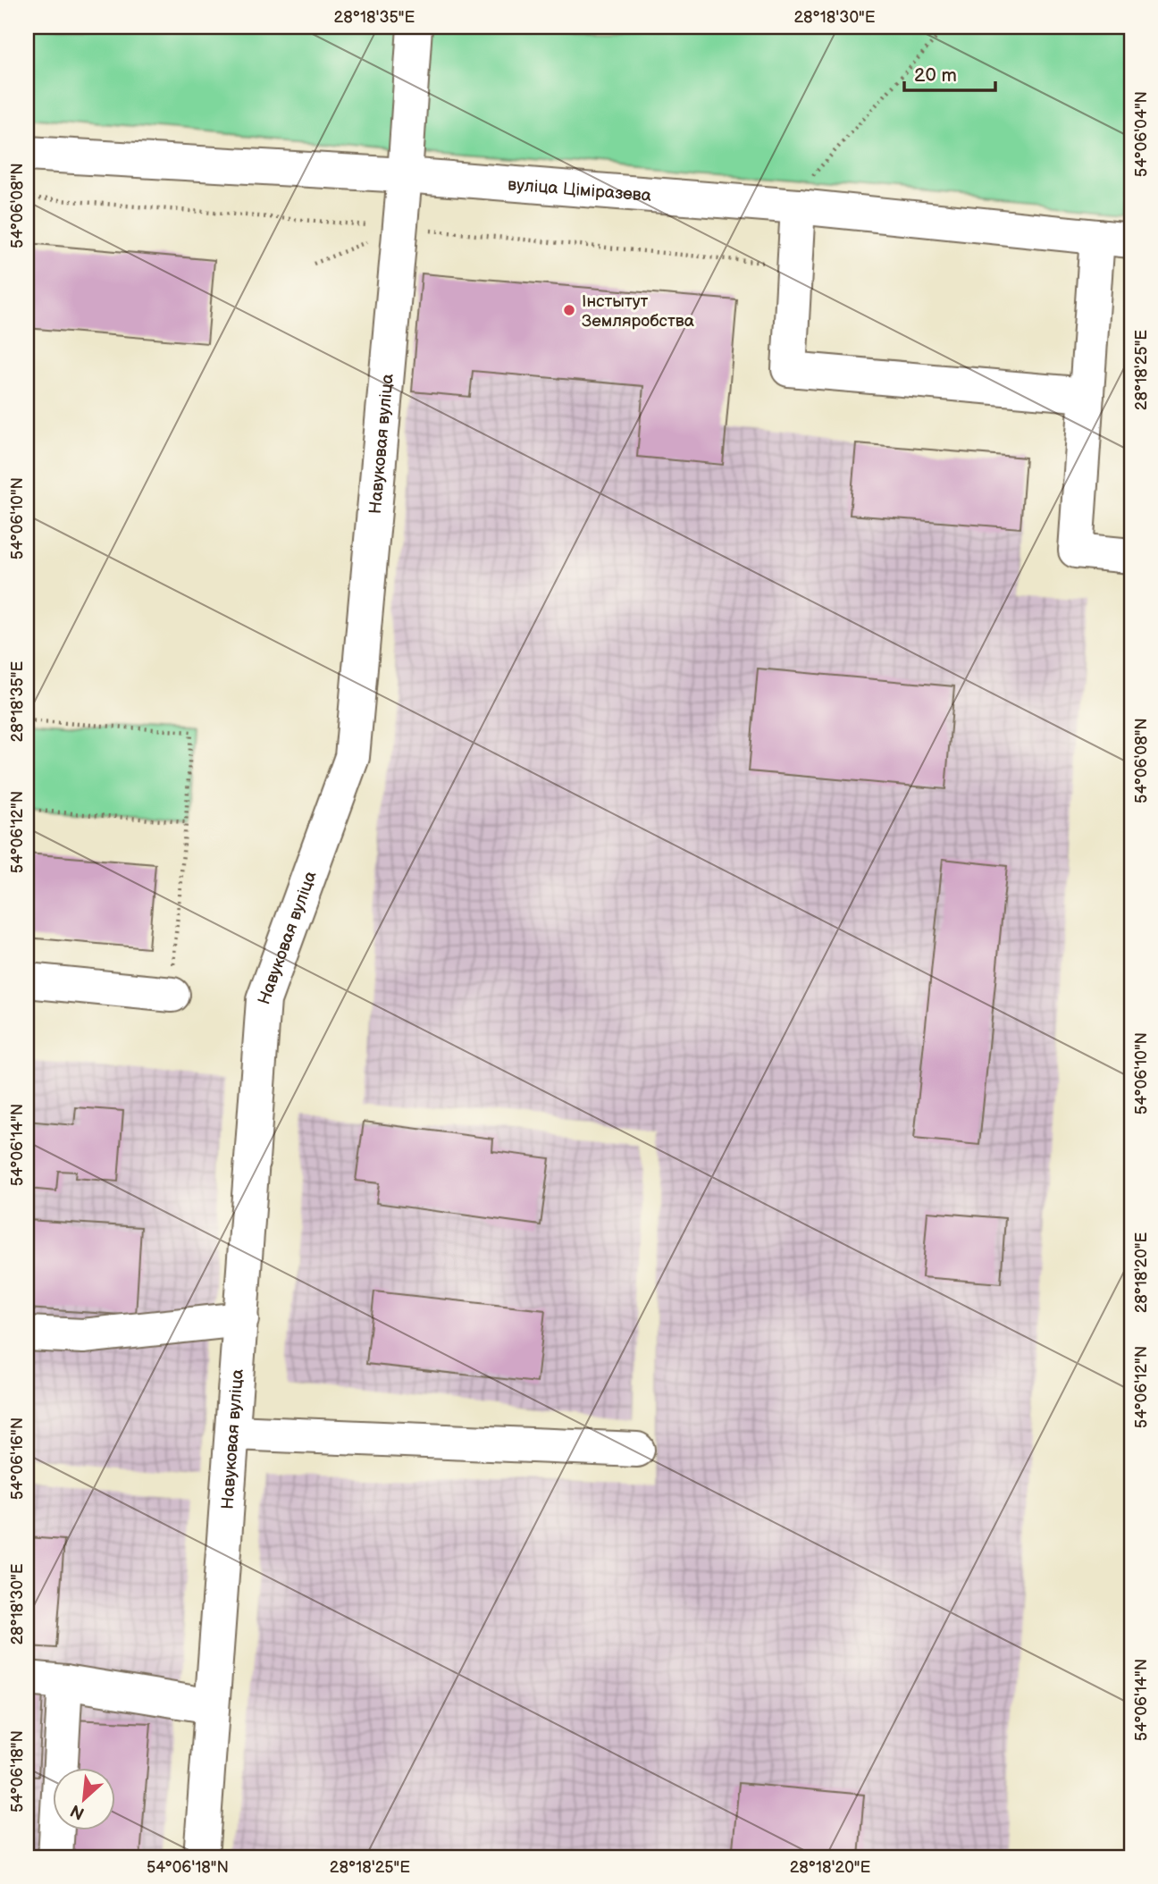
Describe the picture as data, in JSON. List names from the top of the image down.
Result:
{
  "streets": {
    "street": ["вуліца Ціміразева", "Навуковая вуліца"]
  },
  "crossings": [
    ["вуліца Ціміразева", "Навуковая вуліца"]
  ],
  "places": ["Інстытут Земляробства"],
  "scale_bar": "20 m",
  "north": "bottom left",
  "coordinates": [
    "28°18'35\"E",
    "28°18'30\"E",
    "54°06'04\"N",
    "54°06'08\"N",
    "28°18'25\"E",
    "54°06'10\"N",
    "54°06'12\"N",
    "54°06'14\"N",
    "28°18'20\"E",
    "54°06'16\"N",
    "54°06'18\"N"
  ]
}
